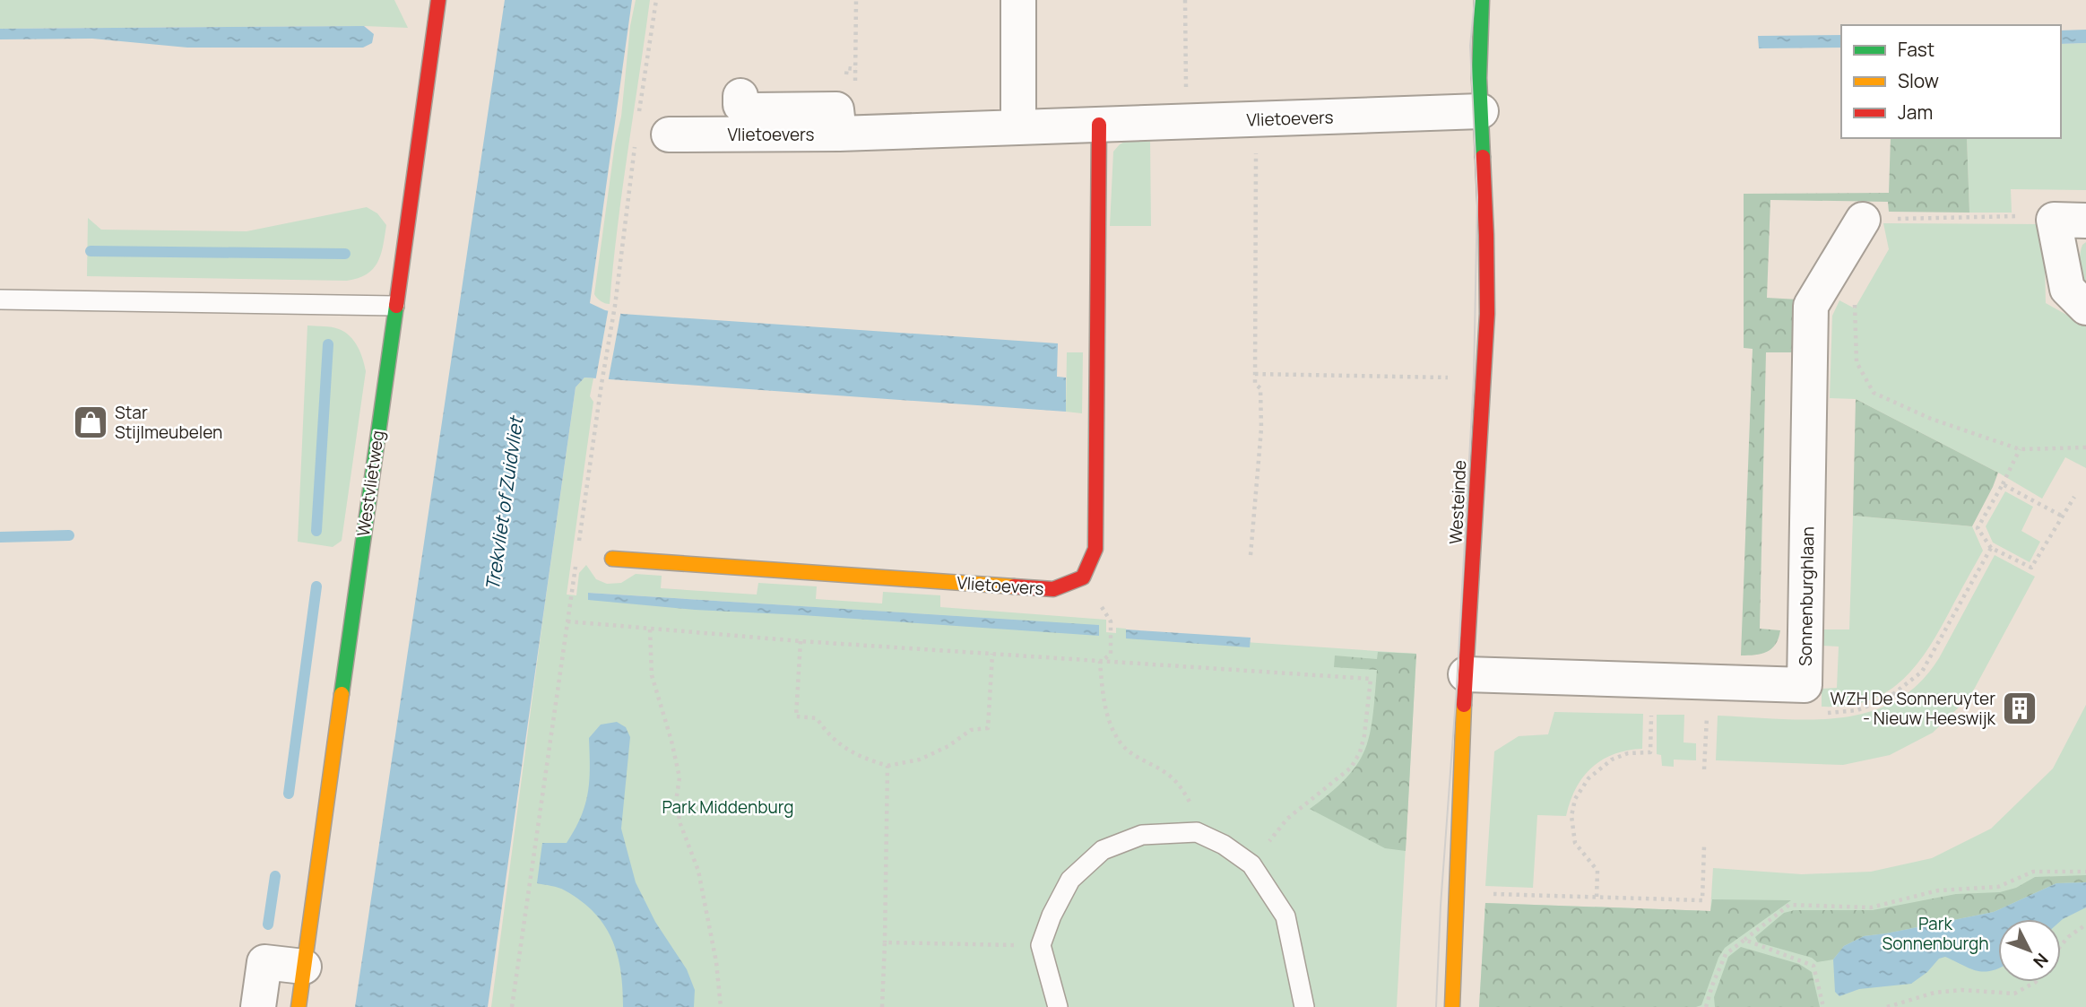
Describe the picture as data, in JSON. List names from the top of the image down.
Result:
{
  "streets": {
    "street": [
      "Vlietoevers",
      "Westvlietweg",
      "Westeinde",
      "Sonnenburghlaan"
    ]
  },
  "crossings": [
    ["Vlietoevers", "Westeinde"],
    ["Westeinde", "Sonnenburghlaan"]
  ],
  "water": ["Trekvliet of Zuidvliet"],
  "parks": ["Park Middenburg", "Park Sonnenburgh"],
  "places": {
    "shop": ["Star Stijlmeubelen"],
    "building": ["WZH De Sonneruyter - Nieuw Heeswijk"]
  },
  "legend": ["Fast", "Slow", "Jam"],
  "north": "bottom right"
}
